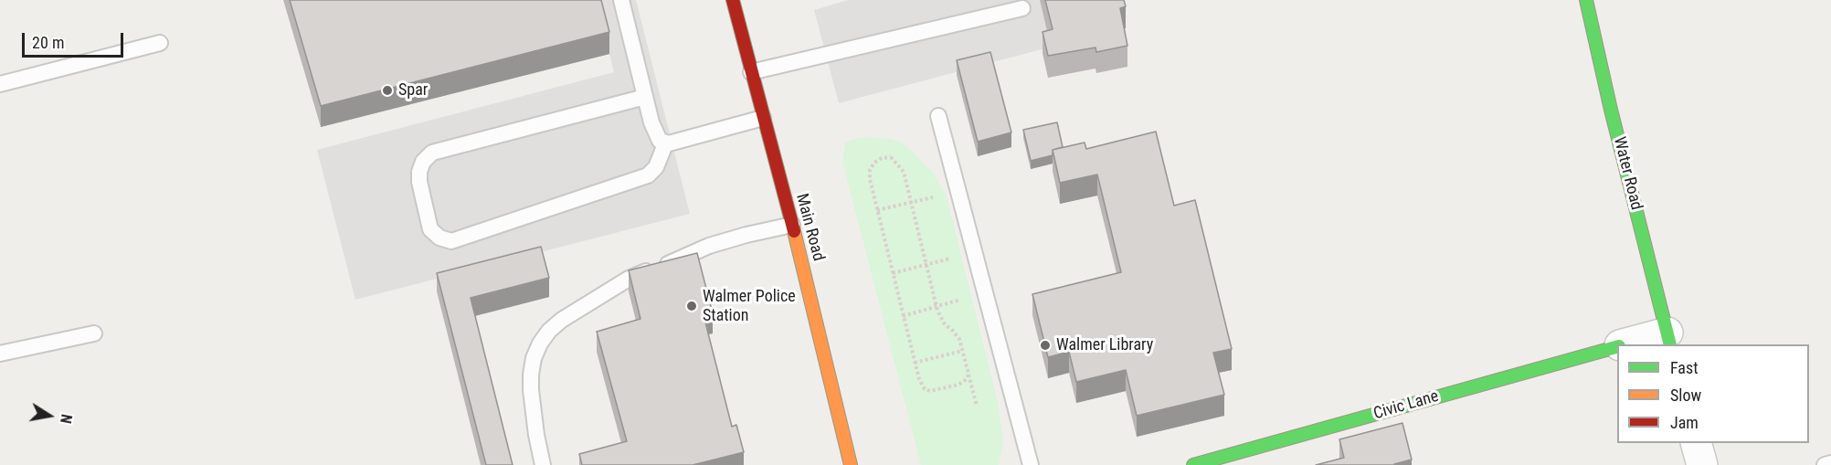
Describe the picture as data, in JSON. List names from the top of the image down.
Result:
{
  "streets": {
    "street": ["Water Road", "Main Road", "Civic Lane"]
  },
  "crossings": [
    ["Water Road", "Civic Lane"]
  ],
  "places": ["Spar", "Walmer Police Station", "Walmer Library"],
  "legend": ["Fast", "Slow", "Jam"],
  "scale_bar": "20 m",
  "north": "right"
}
